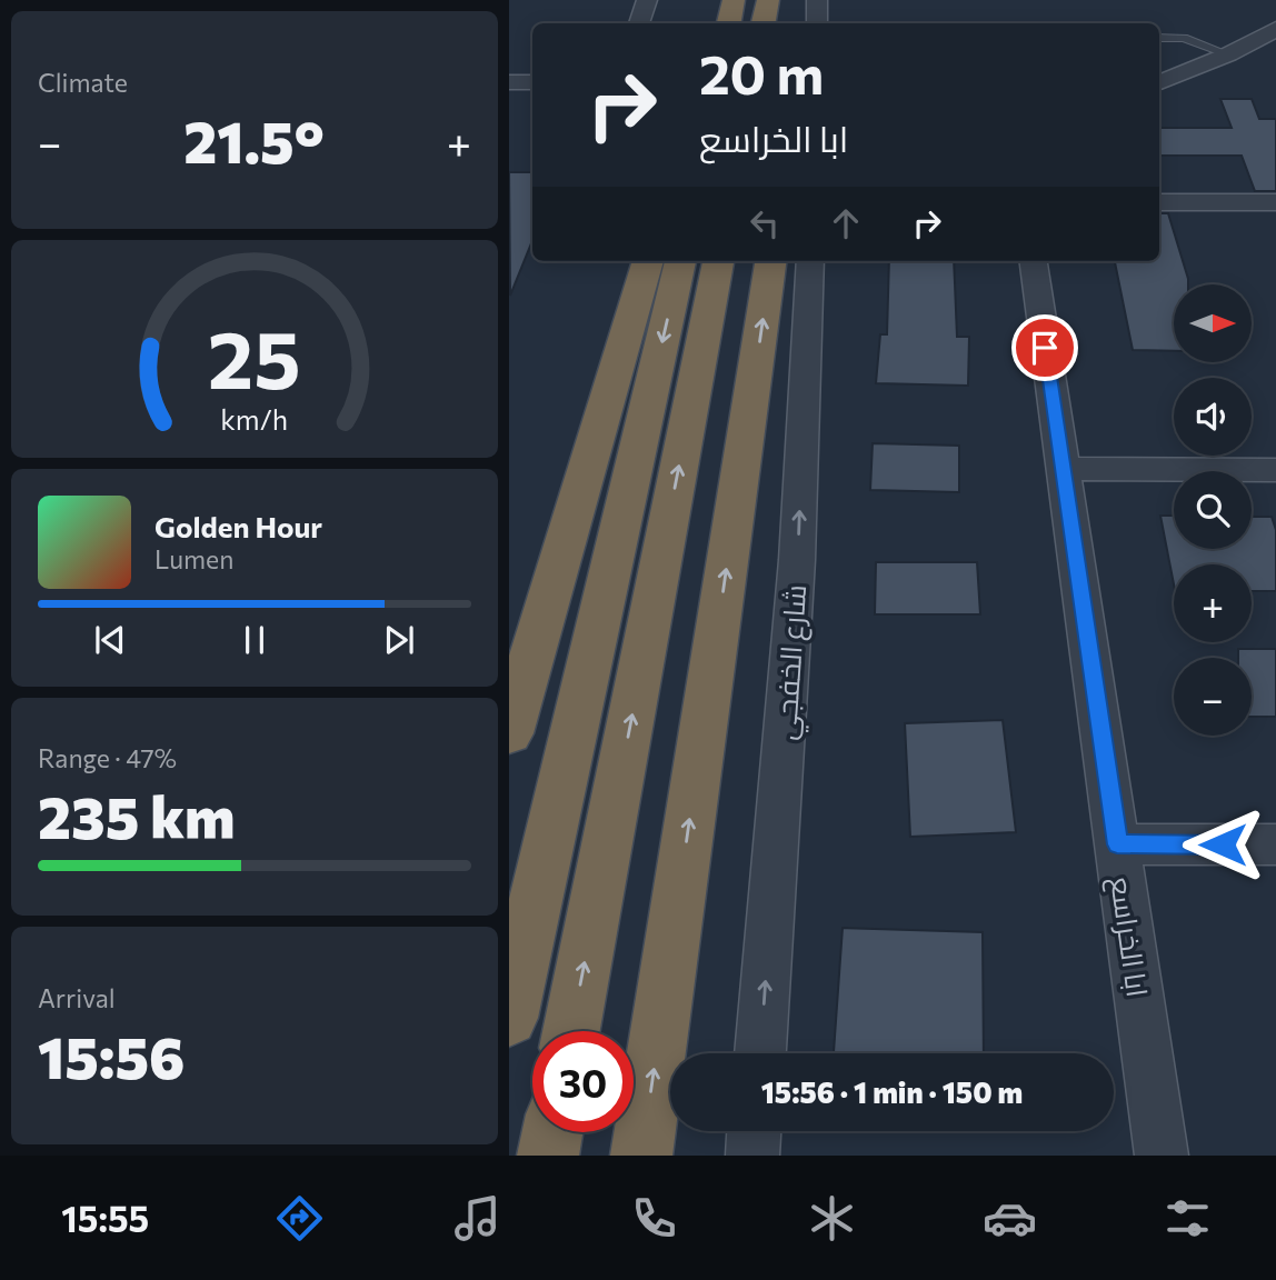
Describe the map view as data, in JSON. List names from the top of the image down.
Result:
{
  "streets": {
    "street": ["شارع الخفجي", "ابا الخراسع"]
  },
  "one_way": ["شارع الخفجي"],
  "north": "right",
  "page": {
    "tile": [
      "Climate",
      ["Range · 47%", "235 km"],
      ["Arrival", "15:56"]
    ],
    "turn": ["20 m", "ابا الخراسع"],
    "heat": ["−", "21.5°", "+"],
    "map_buttons": ["+", "−"],
    "song": ["Golden Hour", "Lumen"],
    "limit": "30",
    "trip": "15:56 · 1 min · 150 m",
    "tabs": "15:55",
    "gauge": ["25", "km/h"]
  }
}
